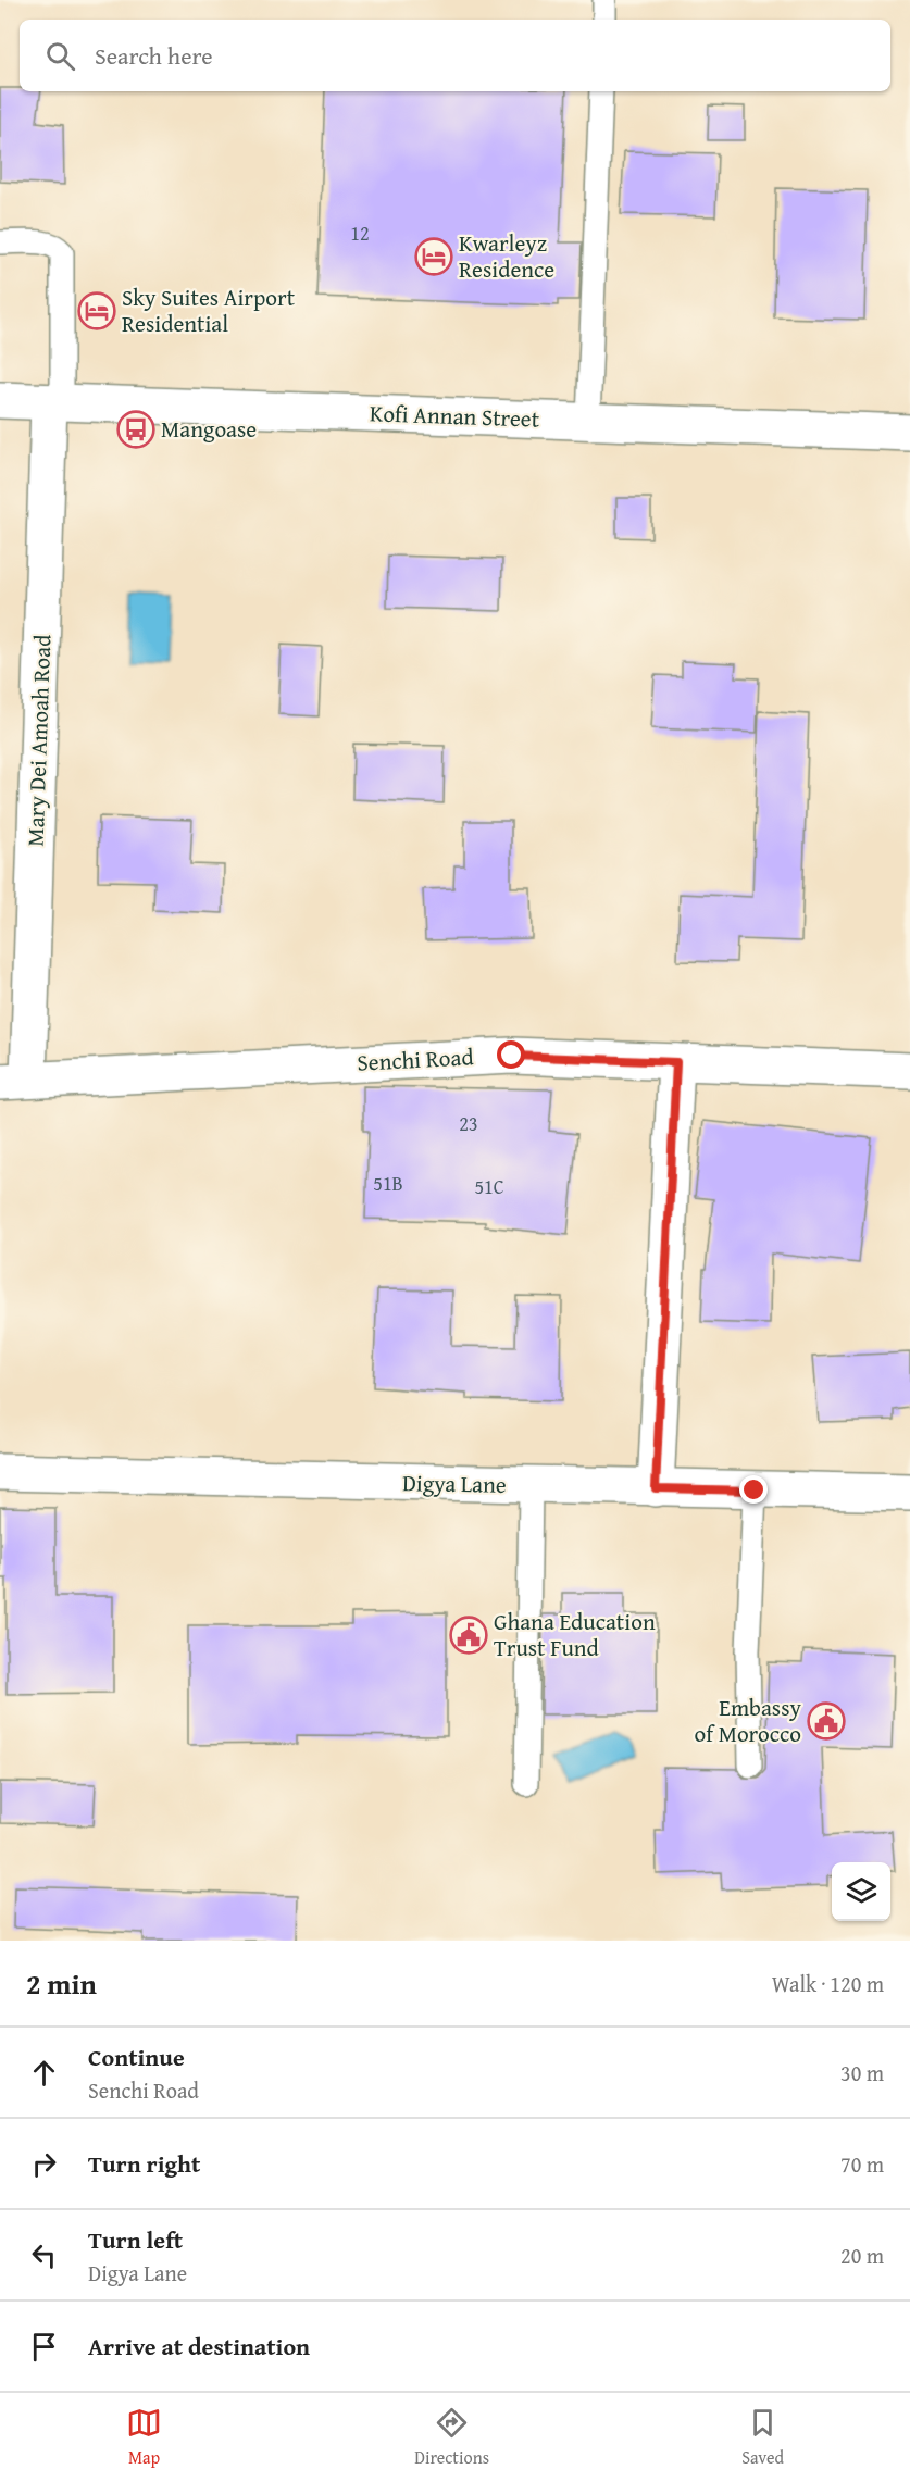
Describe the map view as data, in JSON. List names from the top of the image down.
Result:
{
  "streets": {
    "street": [
      "Kofi Annan Street",
      "Mary Dei Amoah Road",
      "Senchi Road",
      "Digya Lane"
    ]
  },
  "crossings": [
    ["Kofi Annan Street", "Mary Dei Amoah Road"],
    ["Mary Dei Amoah Road", "Senchi Road"]
  ],
  "places": {
    "hotel": ["Kwarleyz Residence", "Sky Suites Airport Residential"],
    "bus stop": ["Mangoase"],
    "public building": ["Ghana Education Trust Fund", "Embassy of Morocco"]
  },
  "house_numbers": [
    "12",
    "23",
    "51B",
    "51C"
  ],
  "page": {
    "search": "Search here",
    "heading": ["2 min", "Walk · 120 m"],
    "list": [
      ["Continue", "Senchi Road", "30 m"],
      ["Turn right", "70 m"],
      ["Turn left", "Digya Lane", "20 m"],
      "Arrive at destination"
    ],
    "nav": ["Map", "Directions", "Saved"]
  }
}
